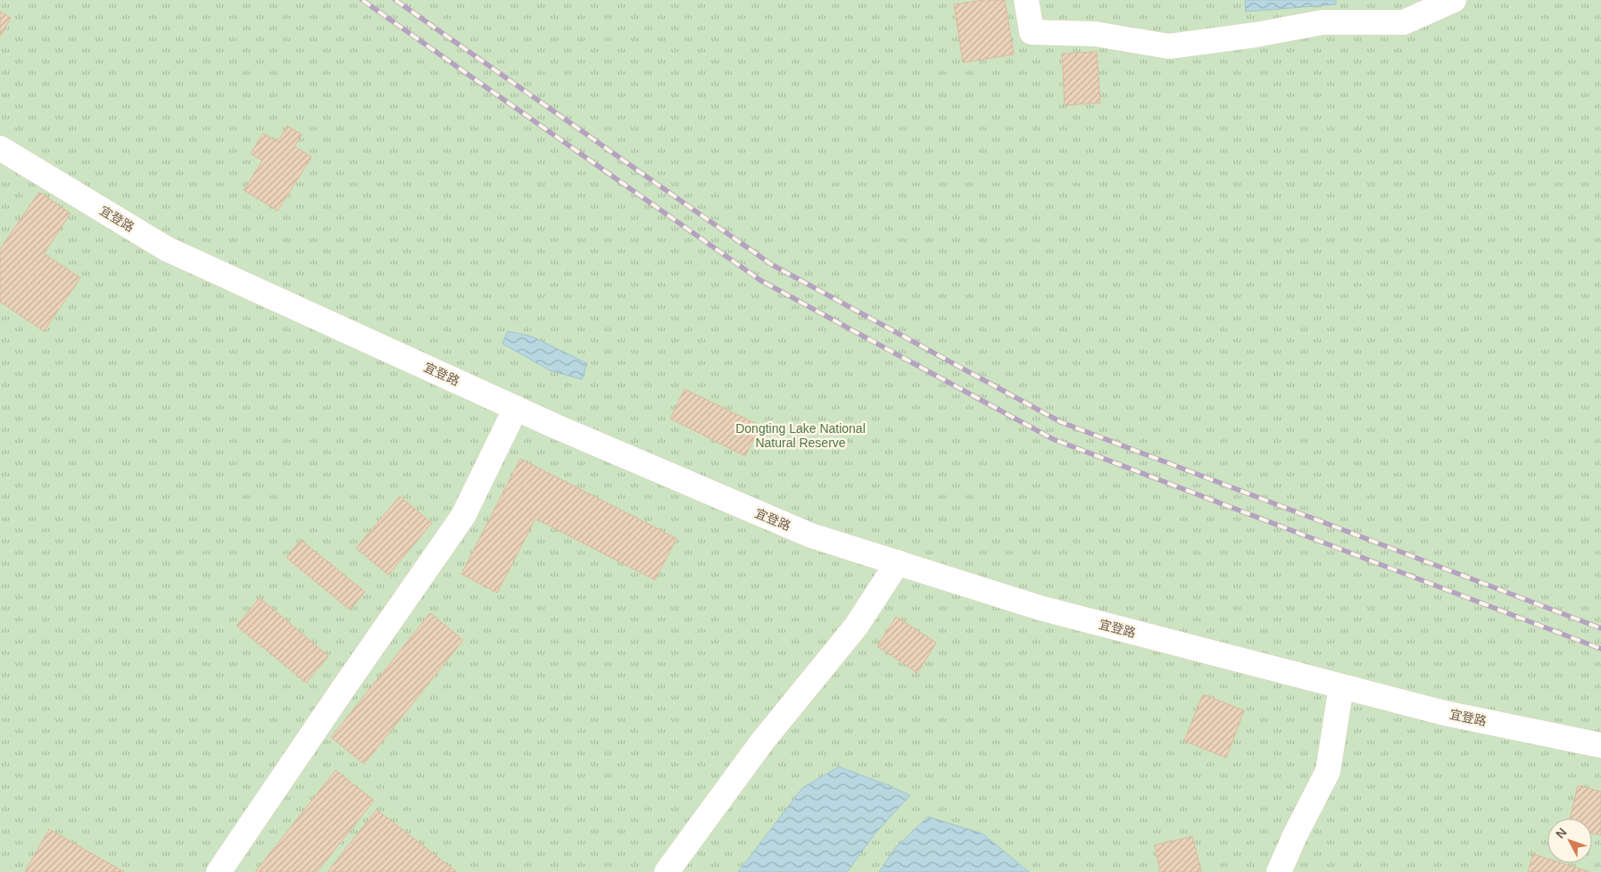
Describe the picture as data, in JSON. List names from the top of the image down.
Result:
{
  "streets": {
    "street": ["宜登路"]
  },
  "parks": ["Dongting Lake National Natural Reserve"],
  "north": "top left"
}
